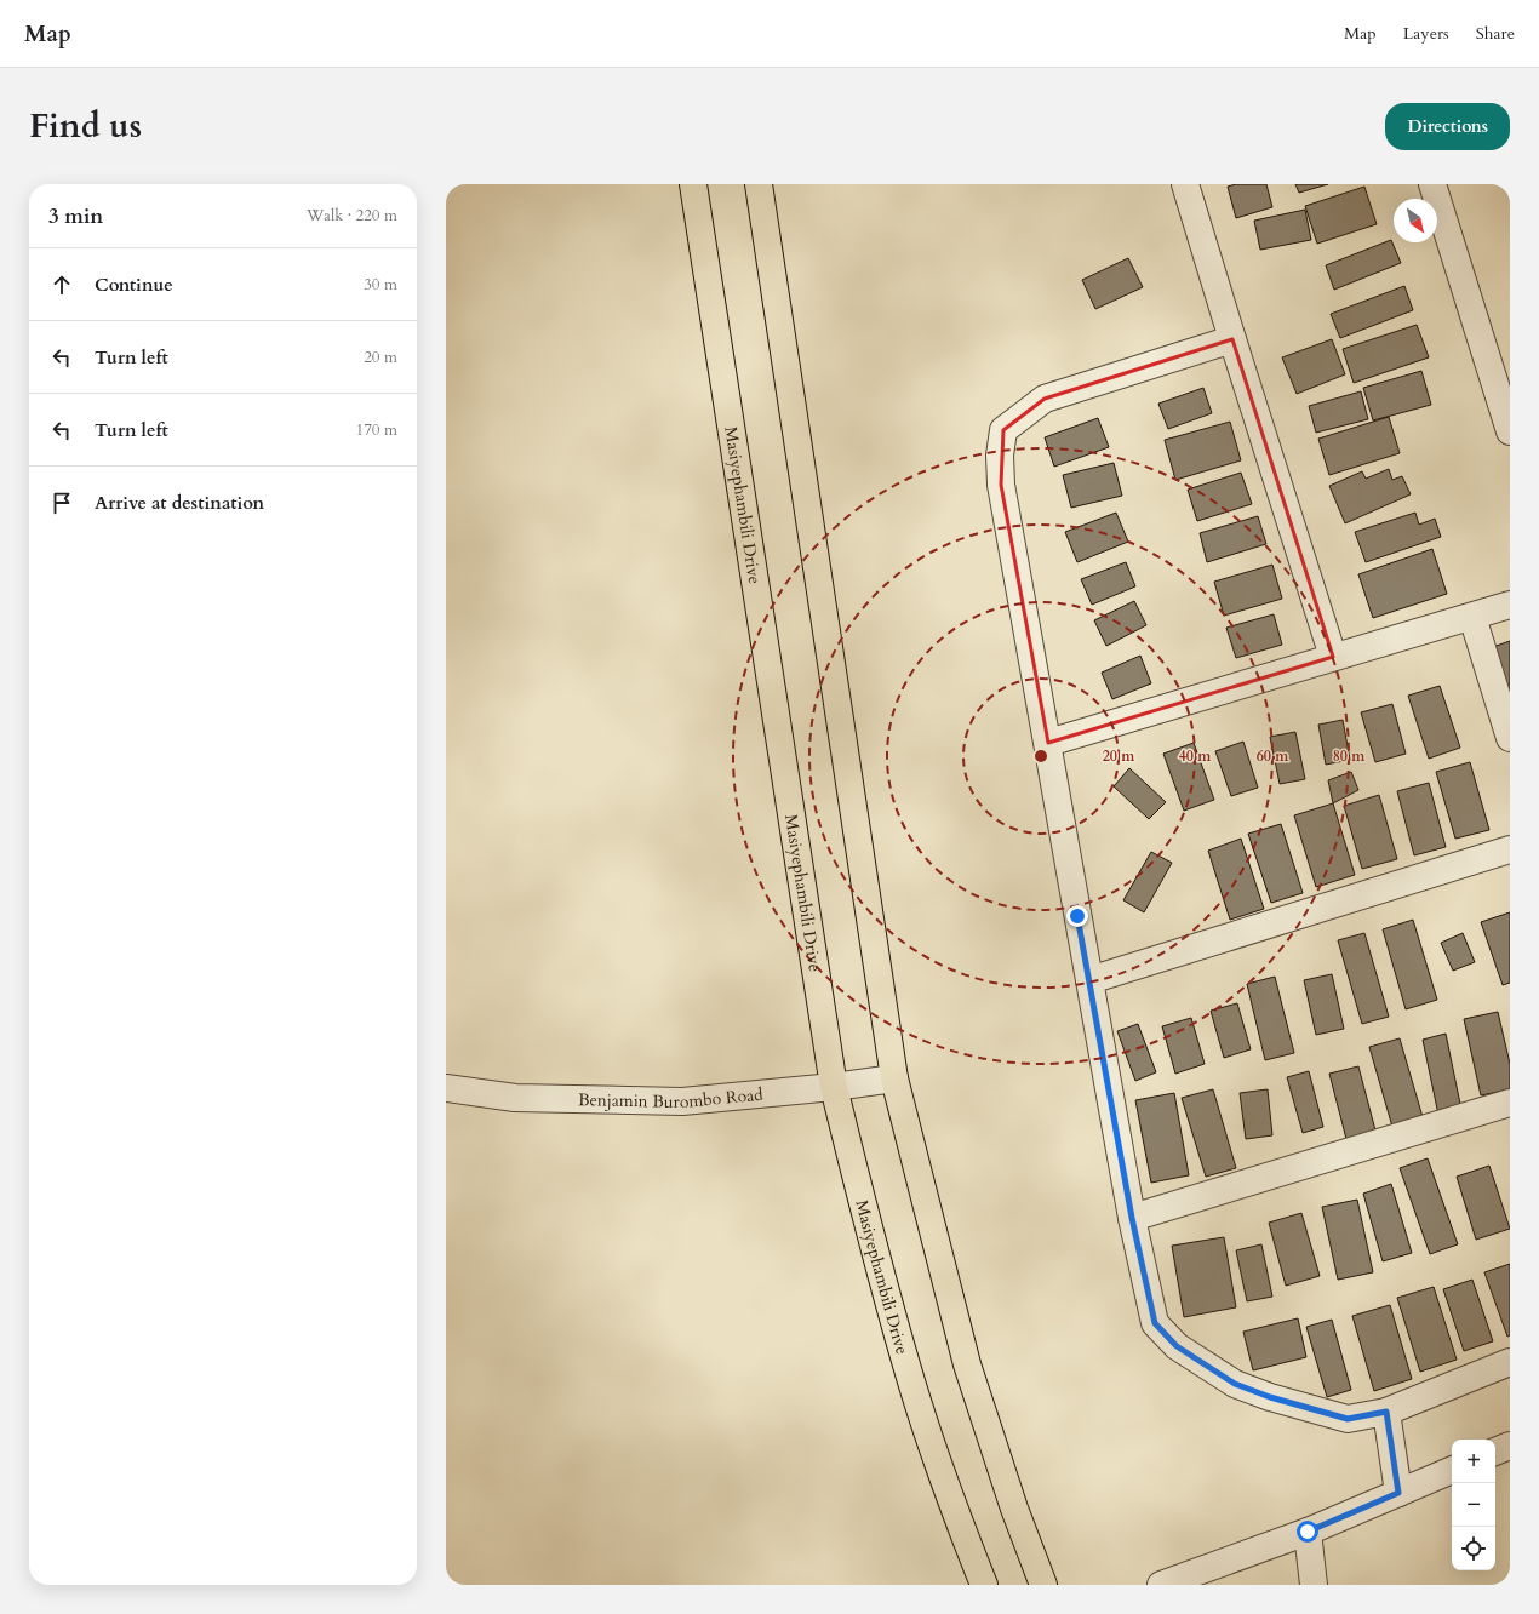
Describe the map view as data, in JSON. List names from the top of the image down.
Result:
{
  "streets": {
    "main road": ["Masiyephambili Drive"],
    "street": ["Benjamin Burombo Road"]
  },
  "crossings": [
    ["Masiyephambili Drive", "Benjamin Burombo Road"]
  ],
  "north": "bottom right",
  "page": {
    "header": "Map",
    "nav": ["Map", "Layers", "Share"],
    "title": "Find us",
    "buttons": "Directions",
    "heading": ["3 min", "Walk · 220 m"],
    "list": [
      ["Continue", "30 m"],
      ["Turn left", "20 m"],
      ["Turn left", "170 m"],
      "Arrive at destination"
    ],
    "map_buttons": ["+", "−"]
  },
  "rings": [
    "20 m",
    "40 m",
    "60 m",
    "80 m"
  ]
}
